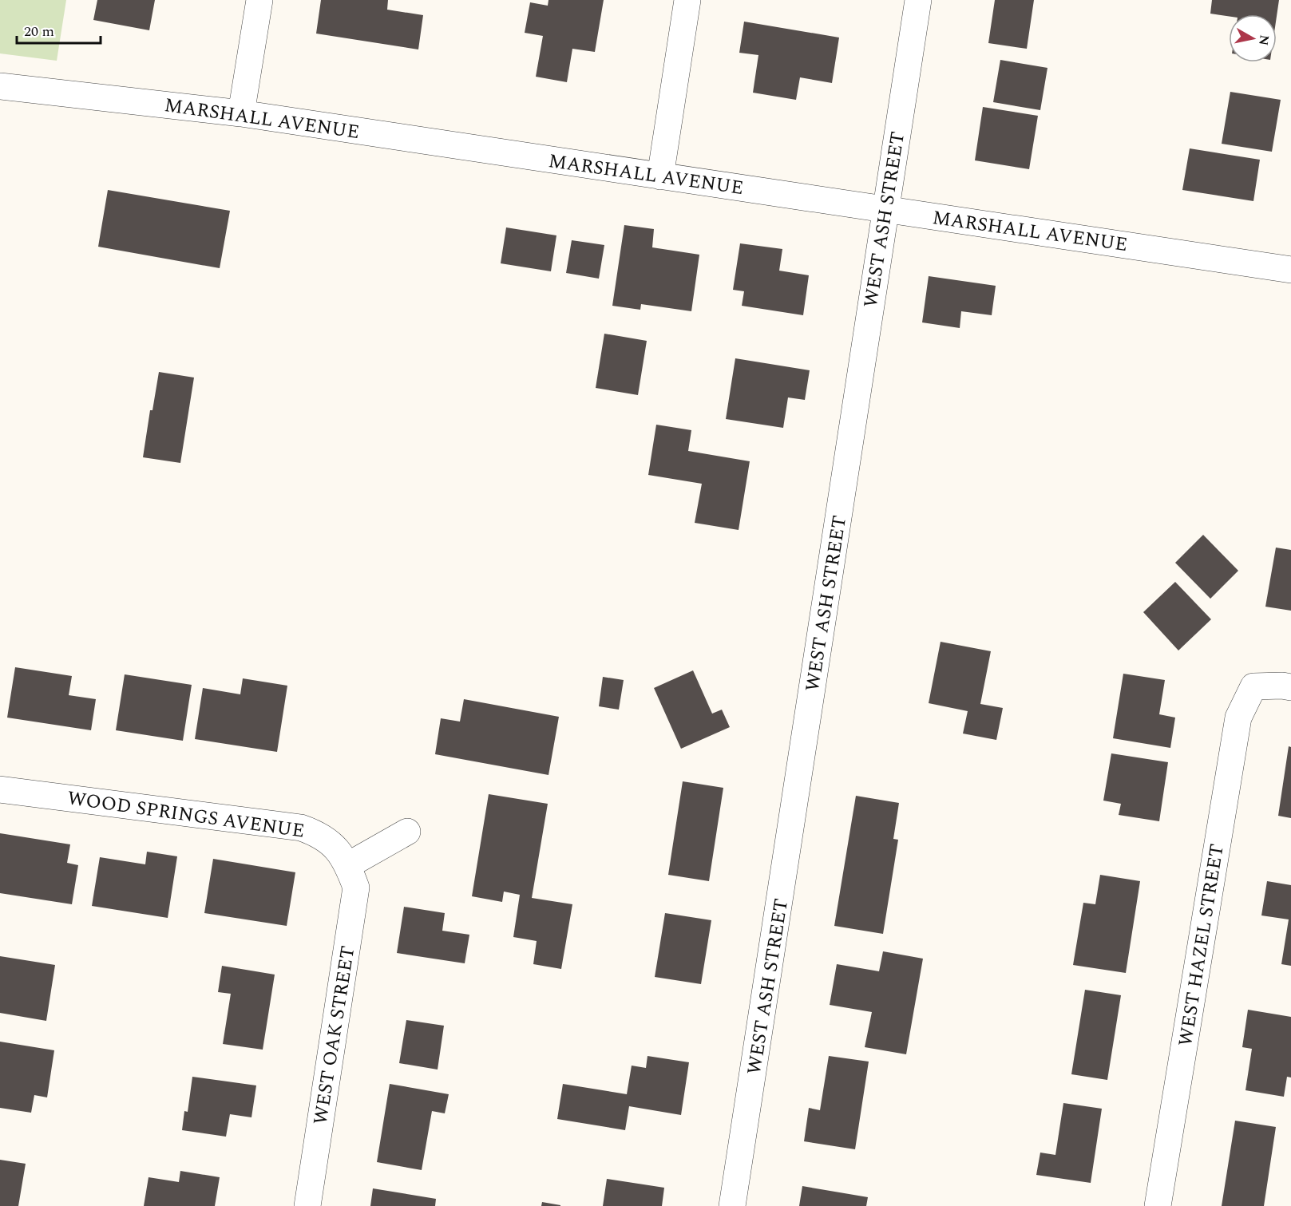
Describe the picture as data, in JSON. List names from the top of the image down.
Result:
{
  "streets": {
    "street": [
      "MARSHALL AVENUE",
      "WEST ASH STREET",
      "WOOD SPRINGS AVENUE",
      "WEST HAZEL STREET",
      "WEST OAK STREET"
    ]
  },
  "crossings": [
    ["MARSHALL AVENUE", "WEST ASH STREET"],
    ["WOOD SPRINGS AVENUE", "WEST OAK STREET"]
  ],
  "scale_bar": "20 m",
  "north": "right"
}
